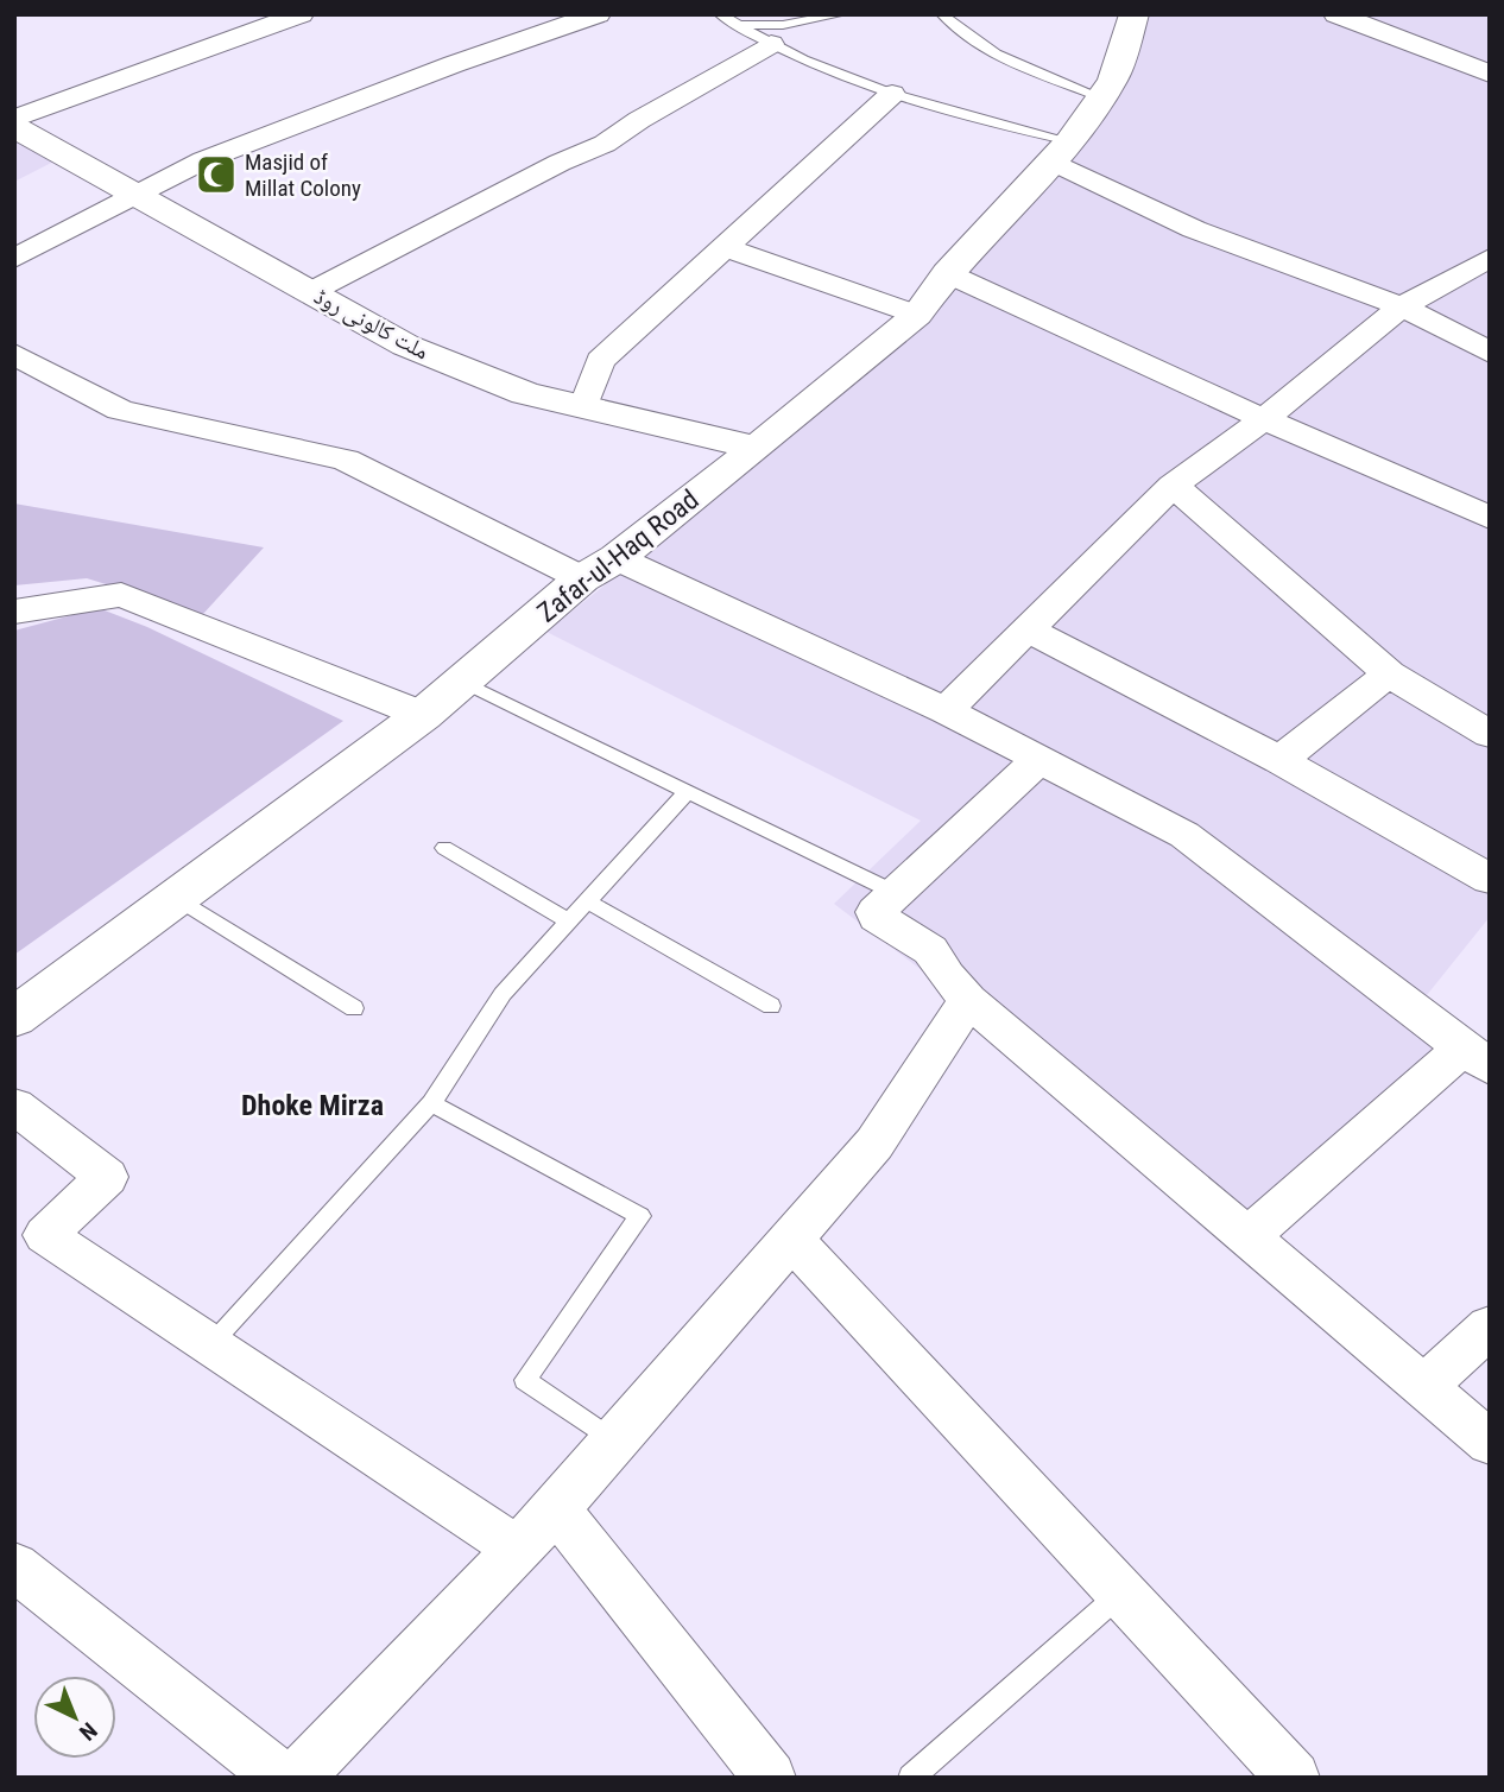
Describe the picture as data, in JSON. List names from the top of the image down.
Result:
{
  "streets": {
    "street": ["ملت کالونی روڈ", "Zafar-ul-Haq Road"]
  },
  "crossings": [
    ["ملت کالونی روڈ", "Zafar-ul-Haq Road"]
  ],
  "districts": ["Dhoke Mirza"],
  "places": {
    "mosque": ["Masjid of Millat Colony"]
  },
  "north": "bottom right"
}
